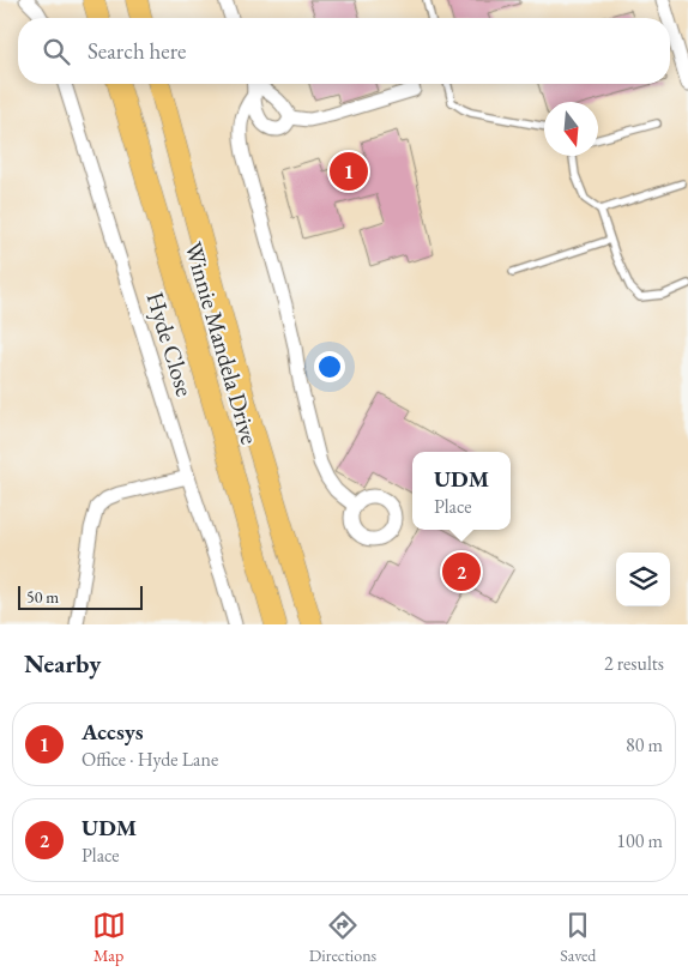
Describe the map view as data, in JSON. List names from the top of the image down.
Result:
{
  "streets": {
    "main road": ["Winnie Mandela Drive"],
    "street": ["Hyde Close"]
  },
  "scale_bar": "50 m",
  "north": "bottom",
  "page": {
    "search": "Search here",
    "pins": ["1", "2"],
    "popup": ["UDM", "Place"],
    "scale": "50 m",
    "heading": ["Nearby", "2 results"],
    "list": [
      {
        "mark": "1",
        "name": "Accsys",
        "note": "Office · Hyde Lane",
        "value": "80 m"
      },
      {
        "mark": "2",
        "name": "UDM",
        "note": "Place",
        "value": "100 m"
      }
    ],
    "nav": ["Map", "Directions", "Saved"]
  }
}
